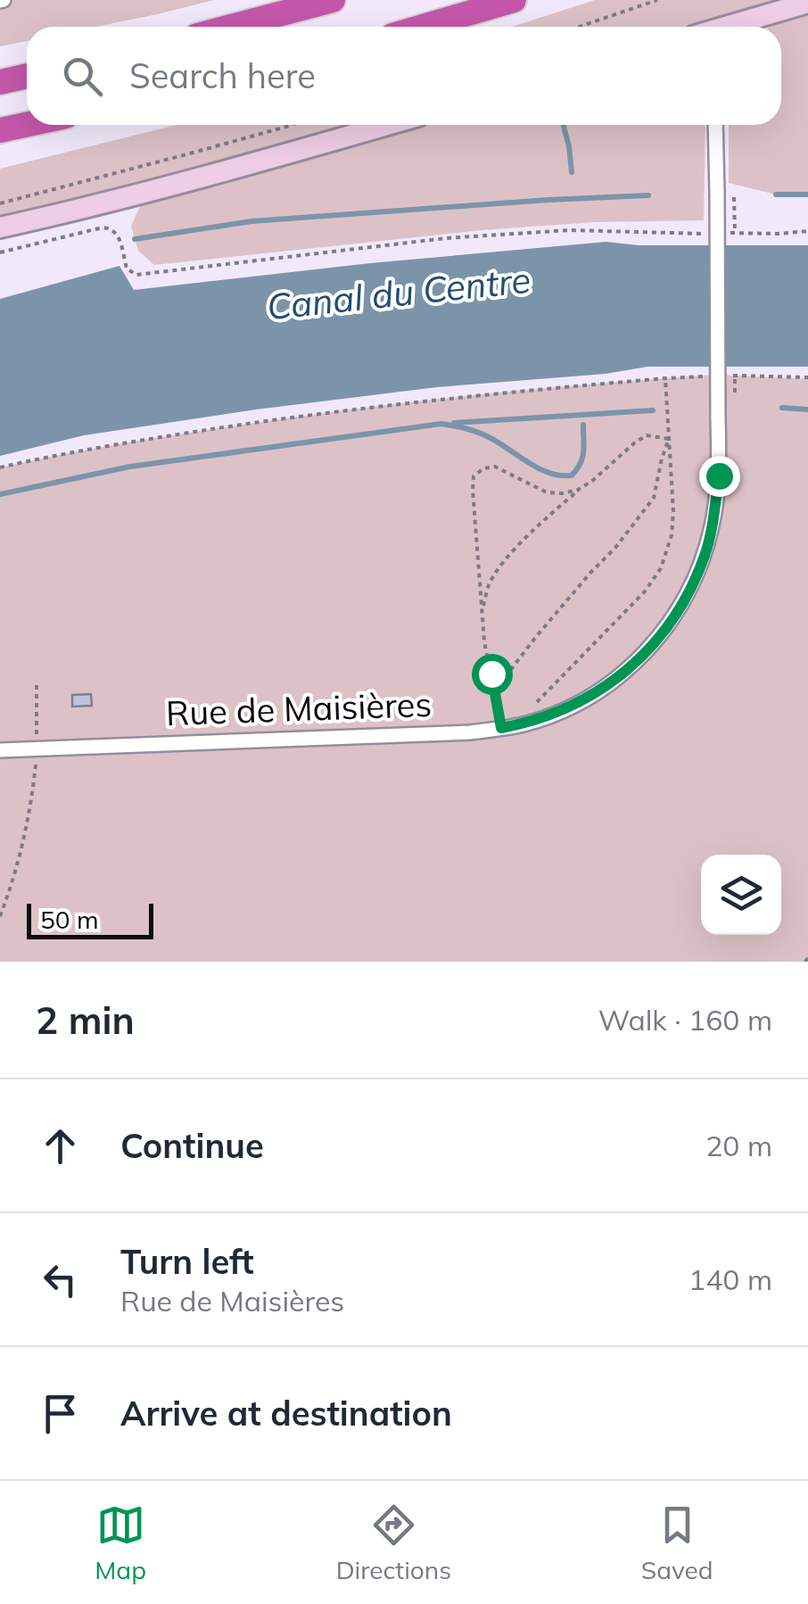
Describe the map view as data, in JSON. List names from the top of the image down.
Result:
{
  "streets": {
    "street": ["Rue de Maisières"]
  },
  "water": ["Canal du Centre"],
  "scale_bar": "50 m",
  "page": {
    "search": "Search here",
    "scale": "50 m",
    "heading": ["2 min", "Walk · 160 m"],
    "list": [
      ["Continue", "20 m"],
      ["Turn left", "Rue de Maisières", "140 m"],
      "Arrive at destination"
    ],
    "nav": ["Map", "Directions", "Saved"]
  }
}
